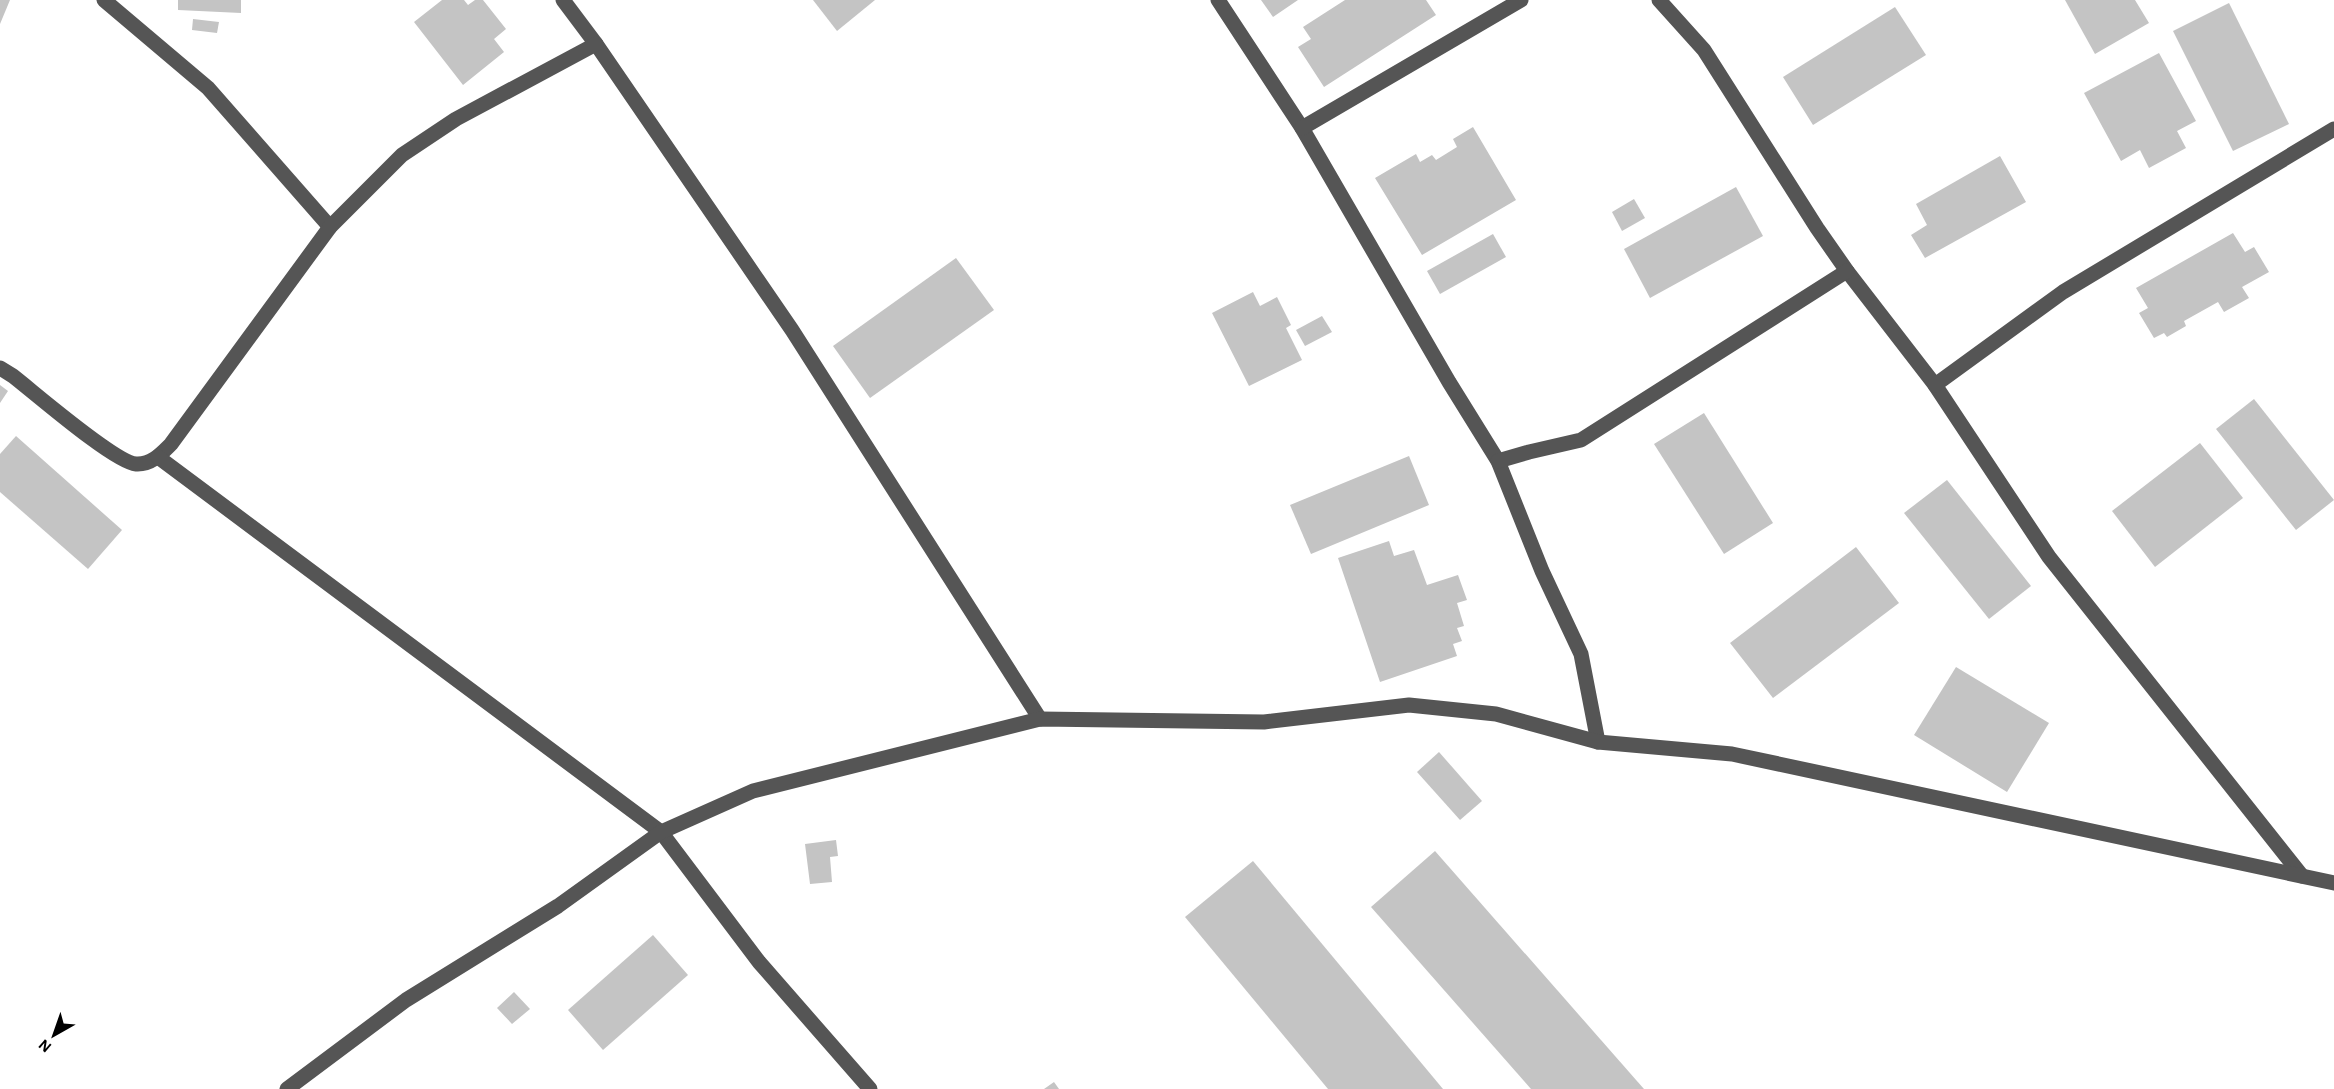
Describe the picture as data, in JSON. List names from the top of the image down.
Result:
{
  "north": "bottom left"
}
